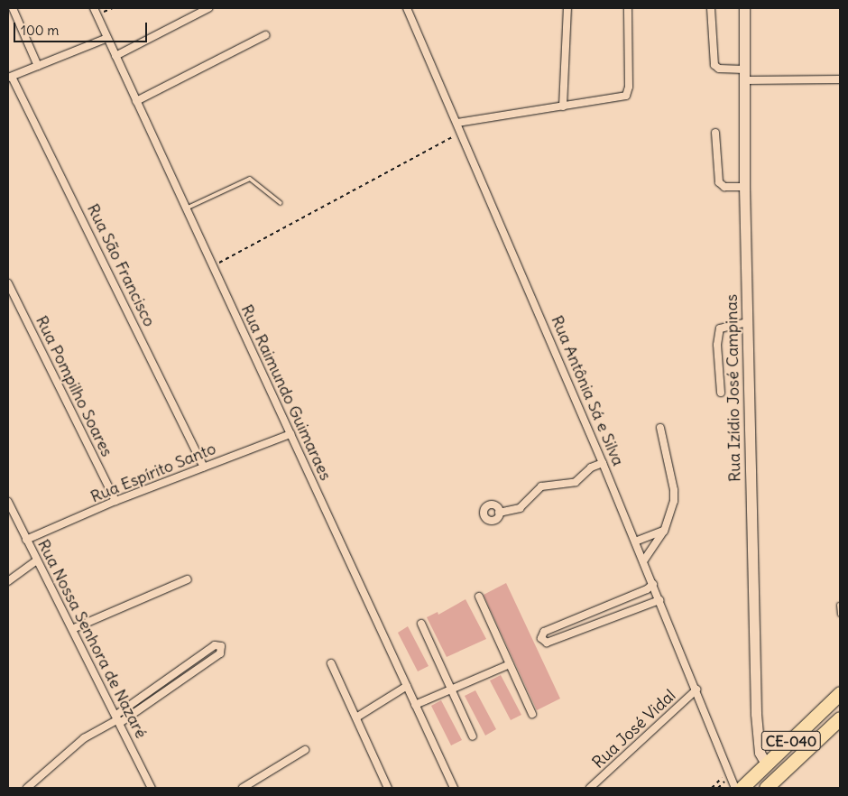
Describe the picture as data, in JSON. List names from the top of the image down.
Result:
{
  "streets": {
    "highway": ["CE-040"],
    "street": [
      "Rua São Francisco",
      "Rua Pompilho Soares",
      "Rua Izídio José Campinas",
      "Rua Antônia Sá e Silva",
      "Rua Raimundo Guimaraes",
      "Rua Espírito Santo",
      "Rua Nossa Senhora de Nazaré",
      "Rua José Vidal"
    ]
  },
  "crossings": [
    ["Rua São Francisco", "Rua Espírito Santo"],
    ["Rua Pompilho Soares", "Rua Espírito Santo"],
    ["Rua Izídio José Campinas", "CE-040"],
    ["Rua Antônia Sá e Silva", "Rua José Vidal"],
    ["Rua Raimundo Guimaraes", "Rua Espírito Santo"],
    ["Rua Espírito Santo", "Rua Nossa Senhora de Nazaré"]
  ],
  "scale_bar": "100 m"
}
